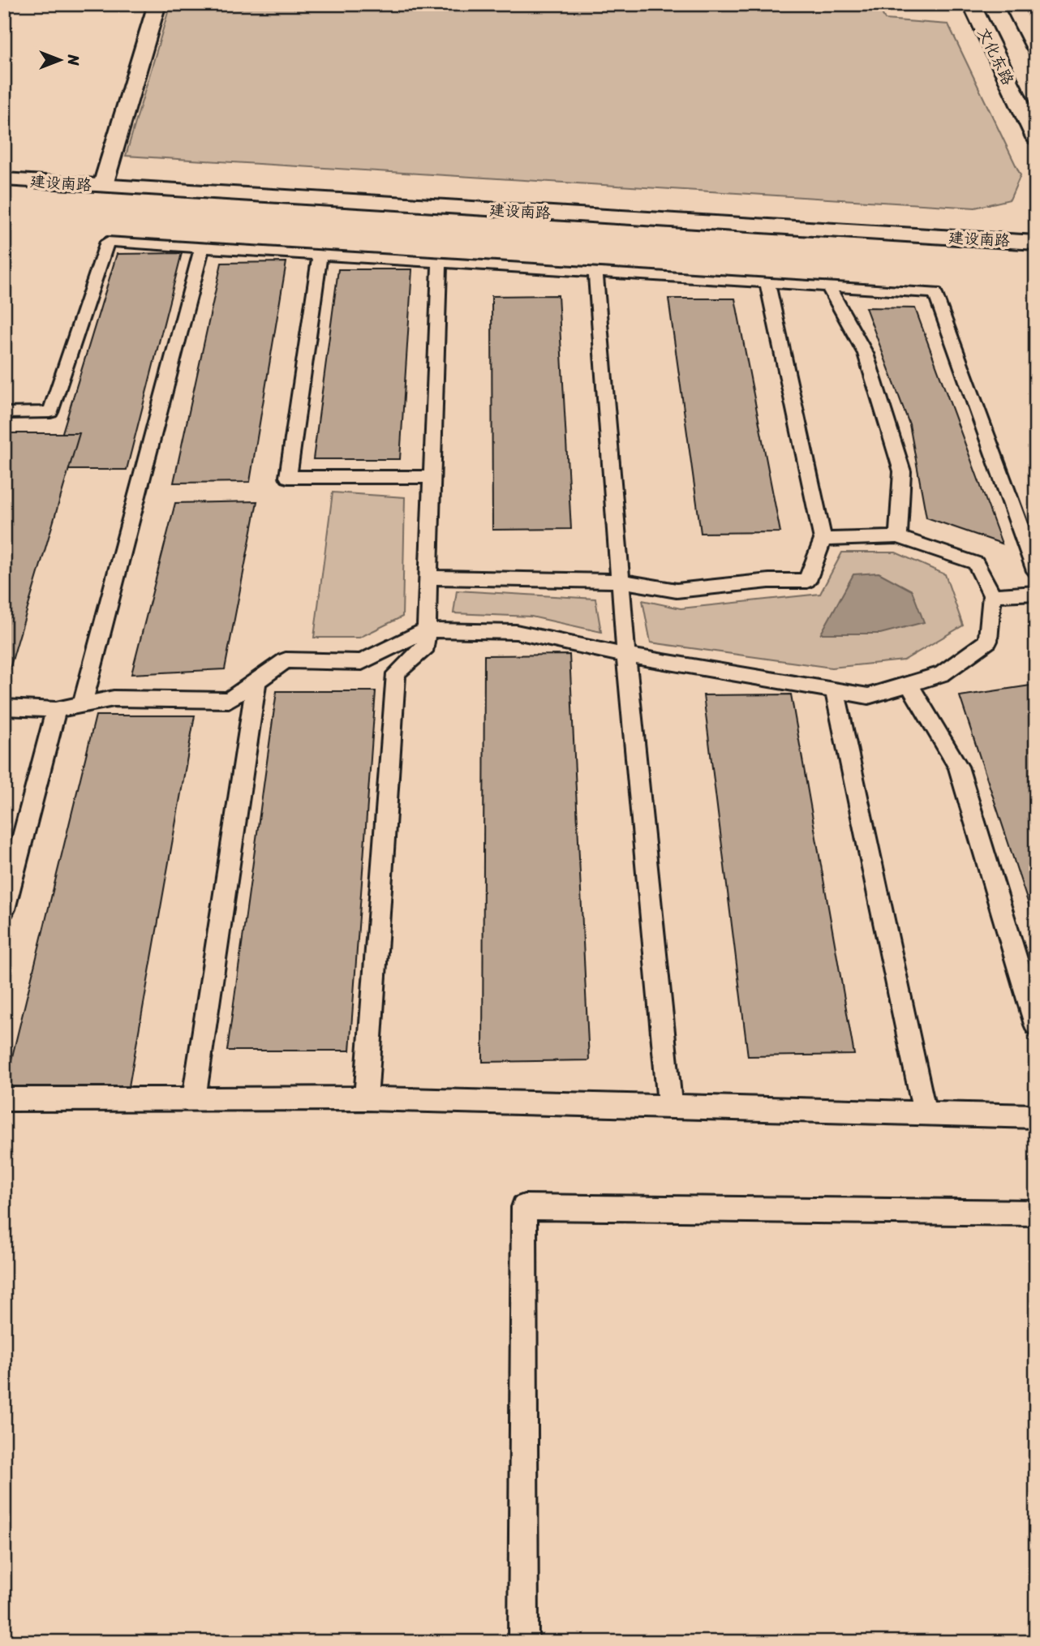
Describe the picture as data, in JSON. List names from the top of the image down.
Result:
{
  "streets": {
    "main road": ["文化东路", "建设南路"]
  },
  "north": "right"
}
